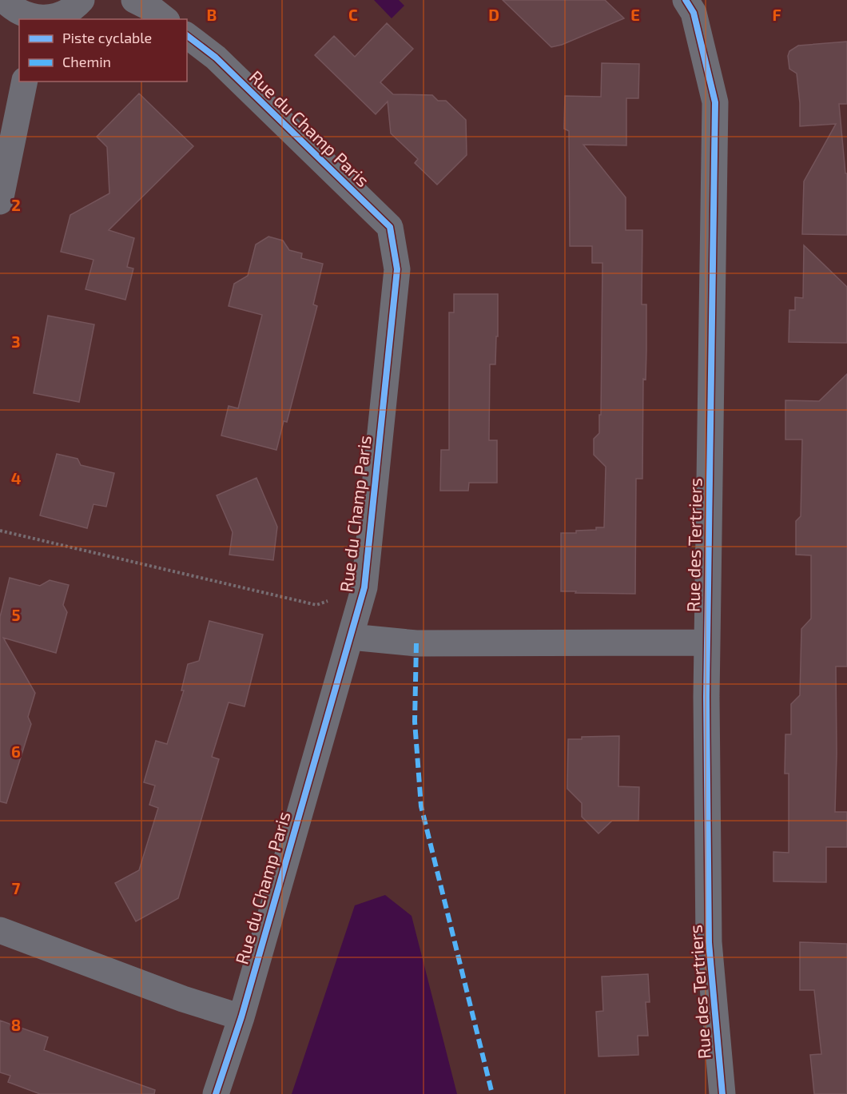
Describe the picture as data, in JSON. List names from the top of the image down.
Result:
{
  "streets": {
    "street": ["Rue du Champ Paris", "Rue des Tertriers"]
  },
  "legend": ["Piste cyclable", "Chemin"],
  "grid": {
    "columns": [
      "B",
      "C",
      "D",
      "E",
      "F"
    ],
    "rows": [
      "2",
      "3",
      "4",
      "5",
      "6",
      "7",
      "8"
    ]
  }
}
